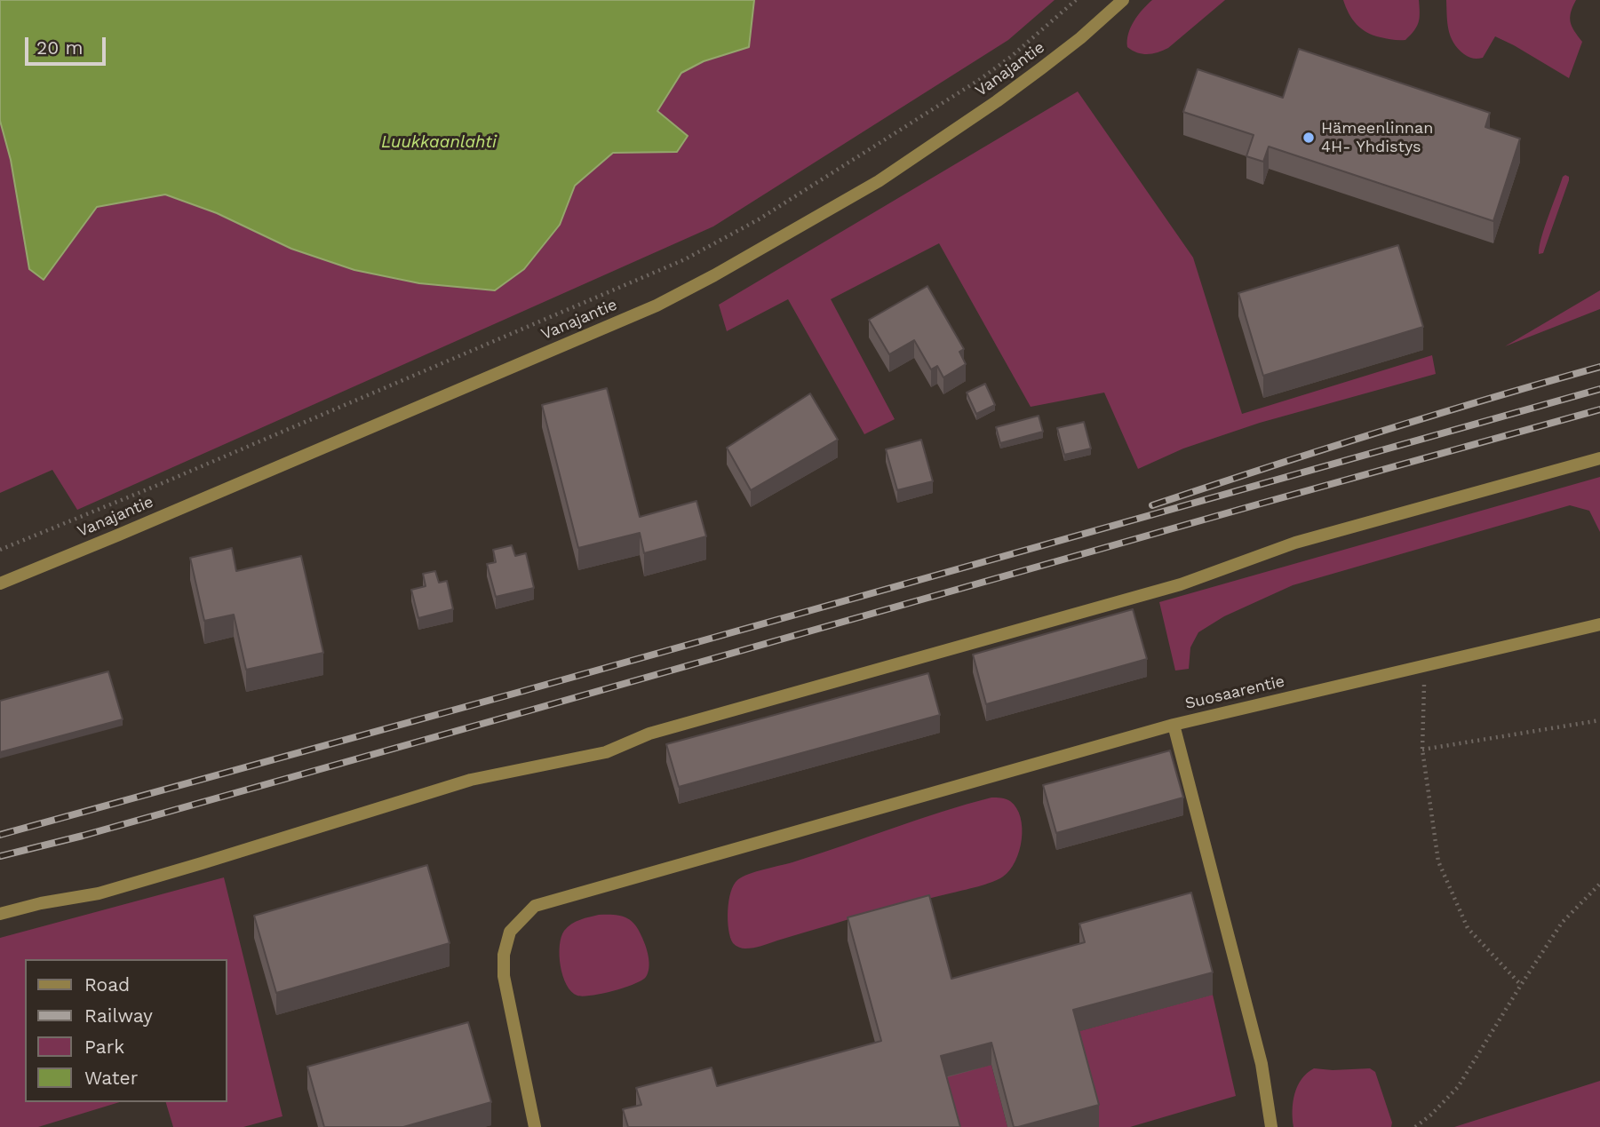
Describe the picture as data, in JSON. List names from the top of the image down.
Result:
{
  "streets": {
    "street": ["Vanajantie", "Suosaarentie"]
  },
  "water": ["Luukkaanlahti"],
  "places": ["Hämeenlinnan 4H- Yhdistys"],
  "legend": [
    "Road",
    "Railway",
    "Park",
    "Water"
  ],
  "scale_bar": "20 m"
}
